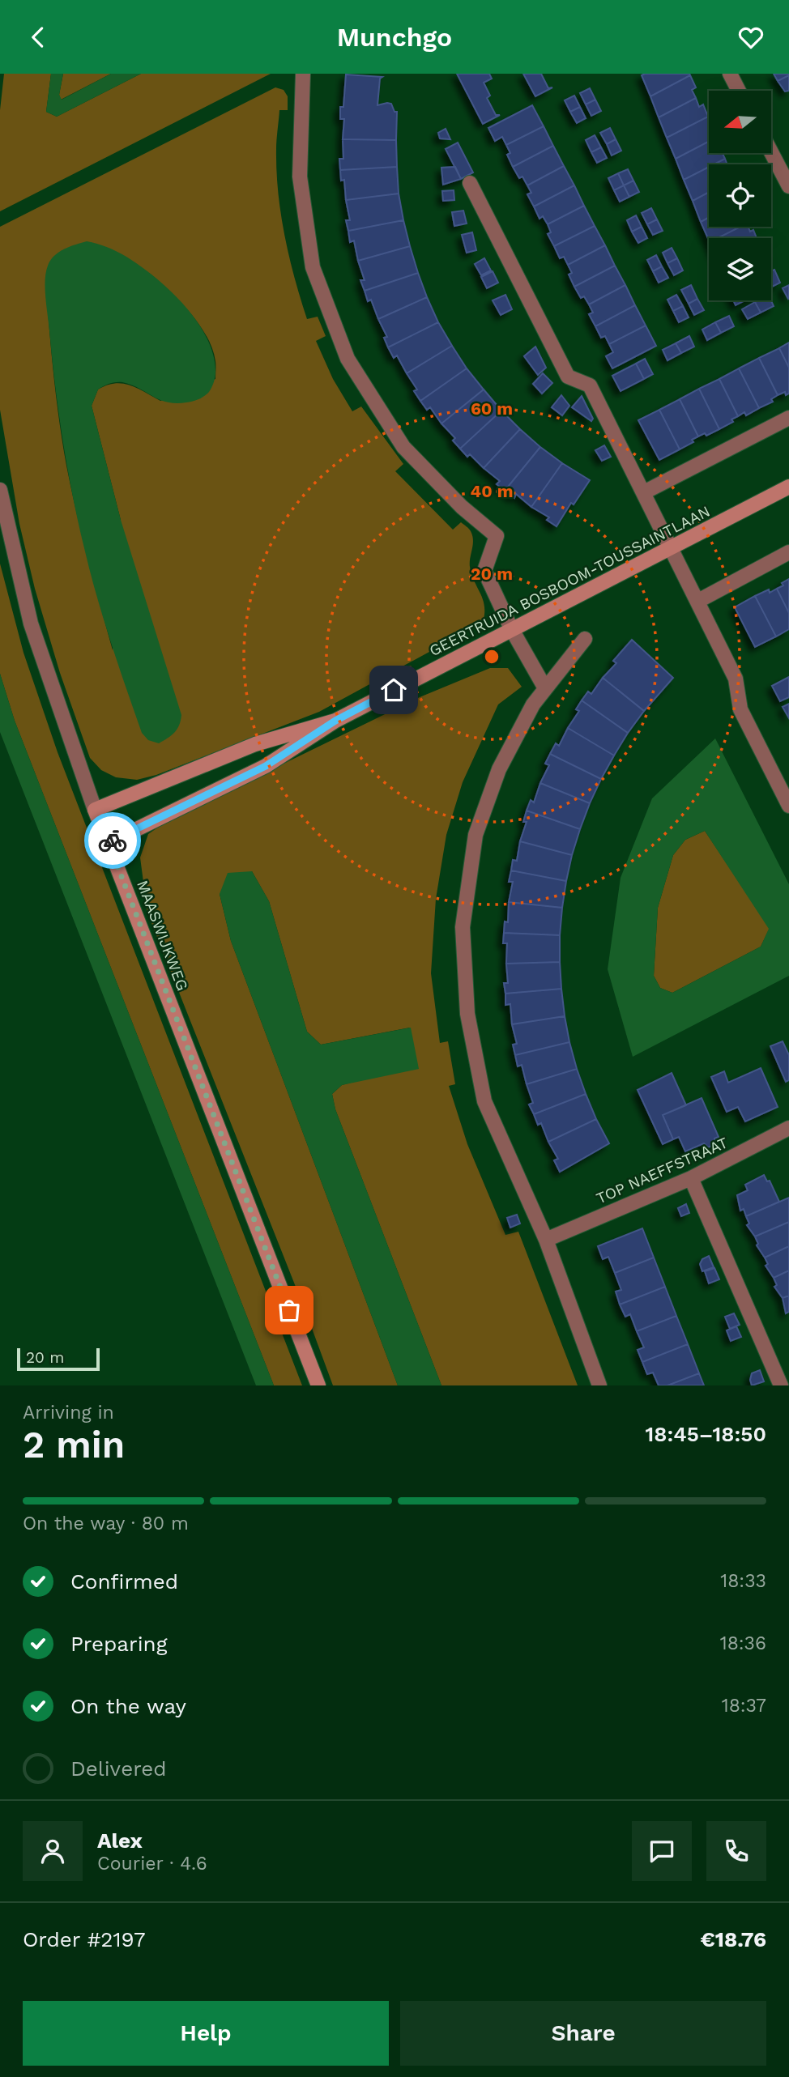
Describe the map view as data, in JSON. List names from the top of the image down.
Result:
{
  "streets": {
    "street": ["GEERTRUIDA BOSBOOM-TOUSSAINTLAAN", "MAASWIJKWEG", "TOP NAEFFSTRAAT"]
  },
  "crossings": [
    ["GEERTRUIDA BOSBOOM-TOUSSAINTLAAN", "MAASWIJKWEG"]
  ],
  "scale_bar": "20 m",
  "north": "left",
  "page": {
    "header": "Munchgo",
    "scale": "20 m",
    "heading": ["2 min", "Arriving in", "18:45–18:50"],
    "panel": [
      "Alex",
      "Courier · 4.6",
      "Order #2197",
      "€18.76"
    ],
    "bar": "On the way · 80 m",
    "list": [
      ["Confirmed", "18:33"],
      ["Preparing", "18:36"],
      ["On the way", "18:37"],
      "Delivered"
    ],
    "buttons": ["Help", "Share"]
  },
  "rings": ["60 m", "40 m", "20 m"]
}
